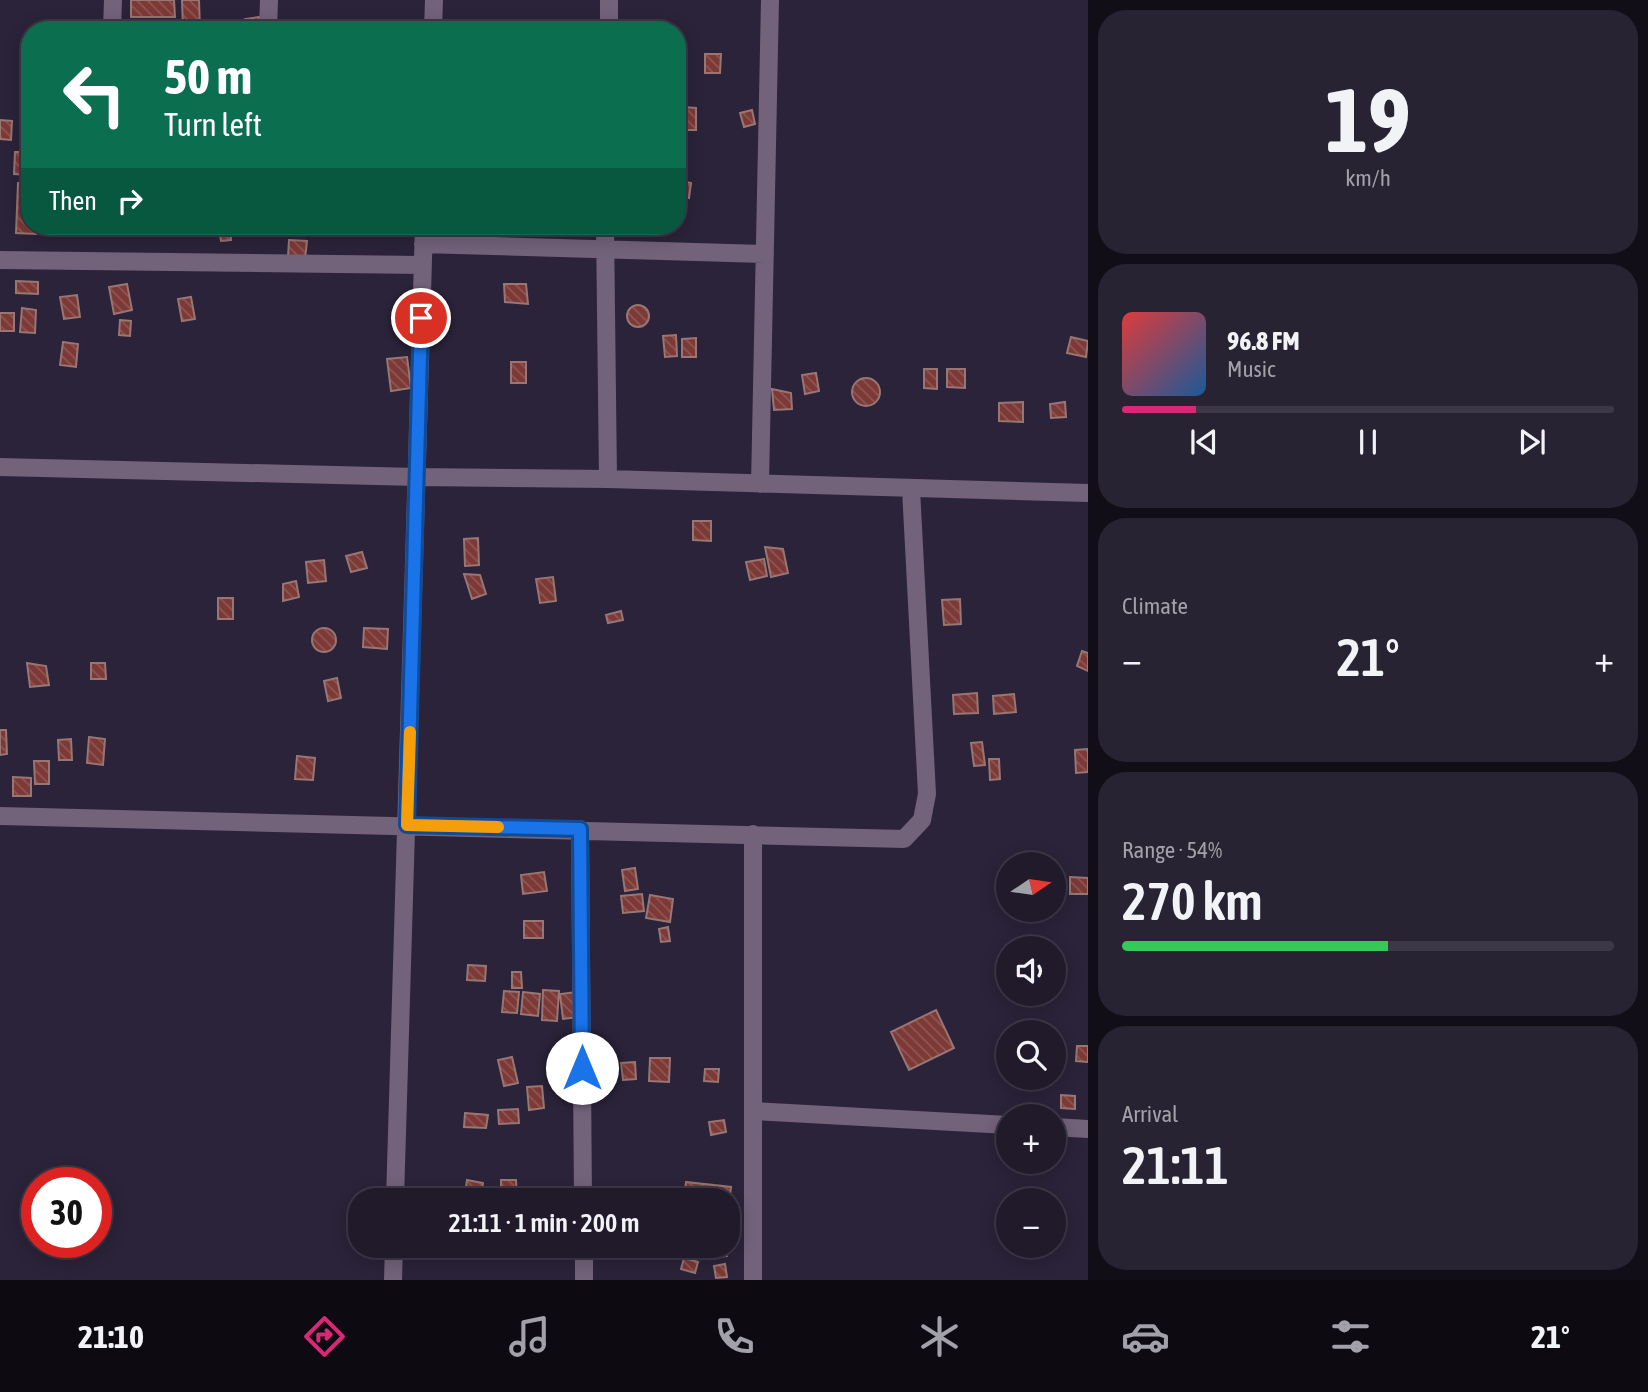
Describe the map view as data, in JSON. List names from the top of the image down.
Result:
{
  "north": "right",
  "page": {
    "tile": [
      ["19", "km/h"],
      "Climate",
      ["Range · 54%", "270 km"],
      ["Arrival", "21:11"]
    ],
    "turn": ["50 m", "Turn left"],
    "then": "Then",
    "song": ["96.8 FM", "Music"],
    "heat": ["−", "21°", "+"],
    "map_buttons": ["+", "−"],
    "limit": "30",
    "trip": "21:11 · 1 min · 200 m",
    "tabs": ["21:10", "21°"]
  }
}
